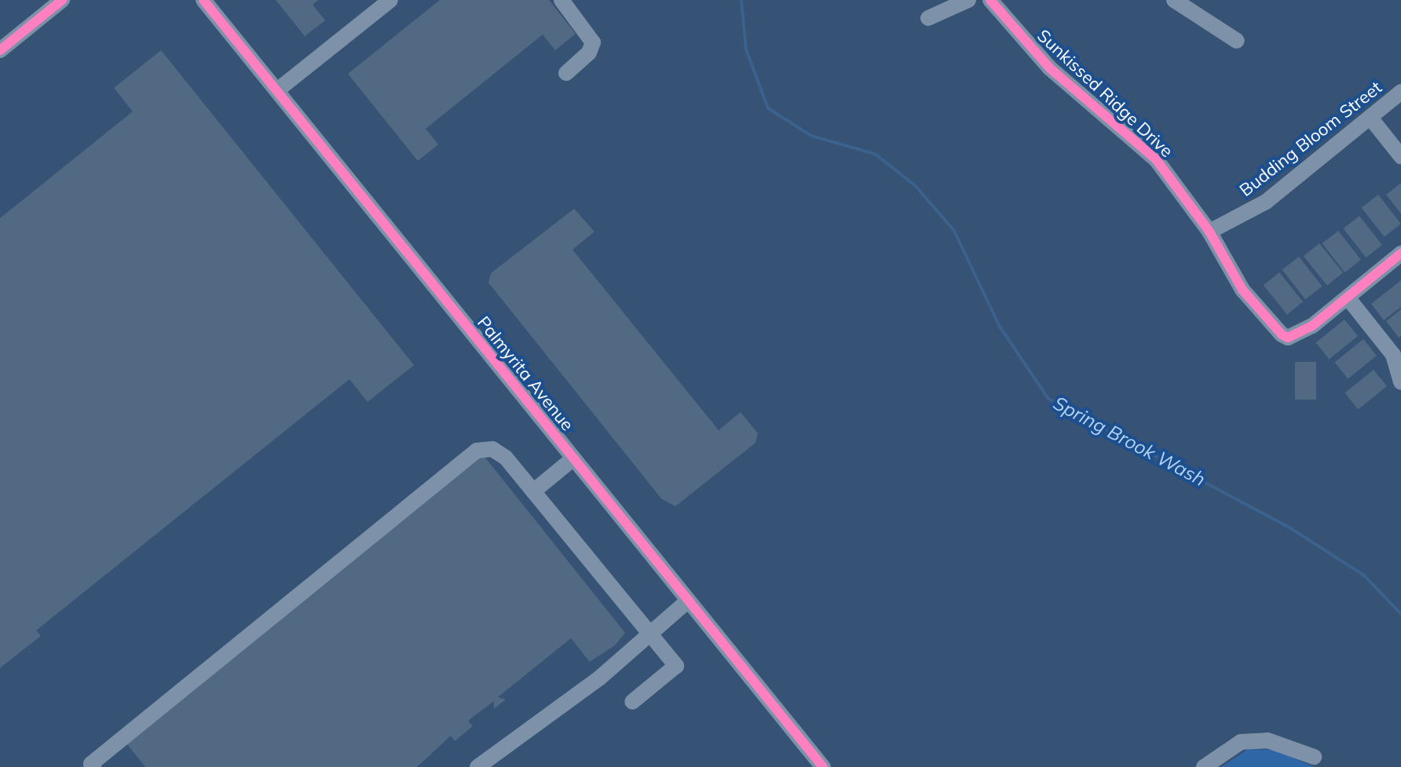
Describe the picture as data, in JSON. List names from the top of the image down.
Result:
{
  "streets": {
    "street": ["Sunkissed Ridge Drive", "Budding Bloom Street", "Palmyrita Avenue"]
  },
  "crossings": [
    ["Sunkissed Ridge Drive", "Budding Bloom Street"]
  ],
  "water": ["Spring Brook Wash"]
}
